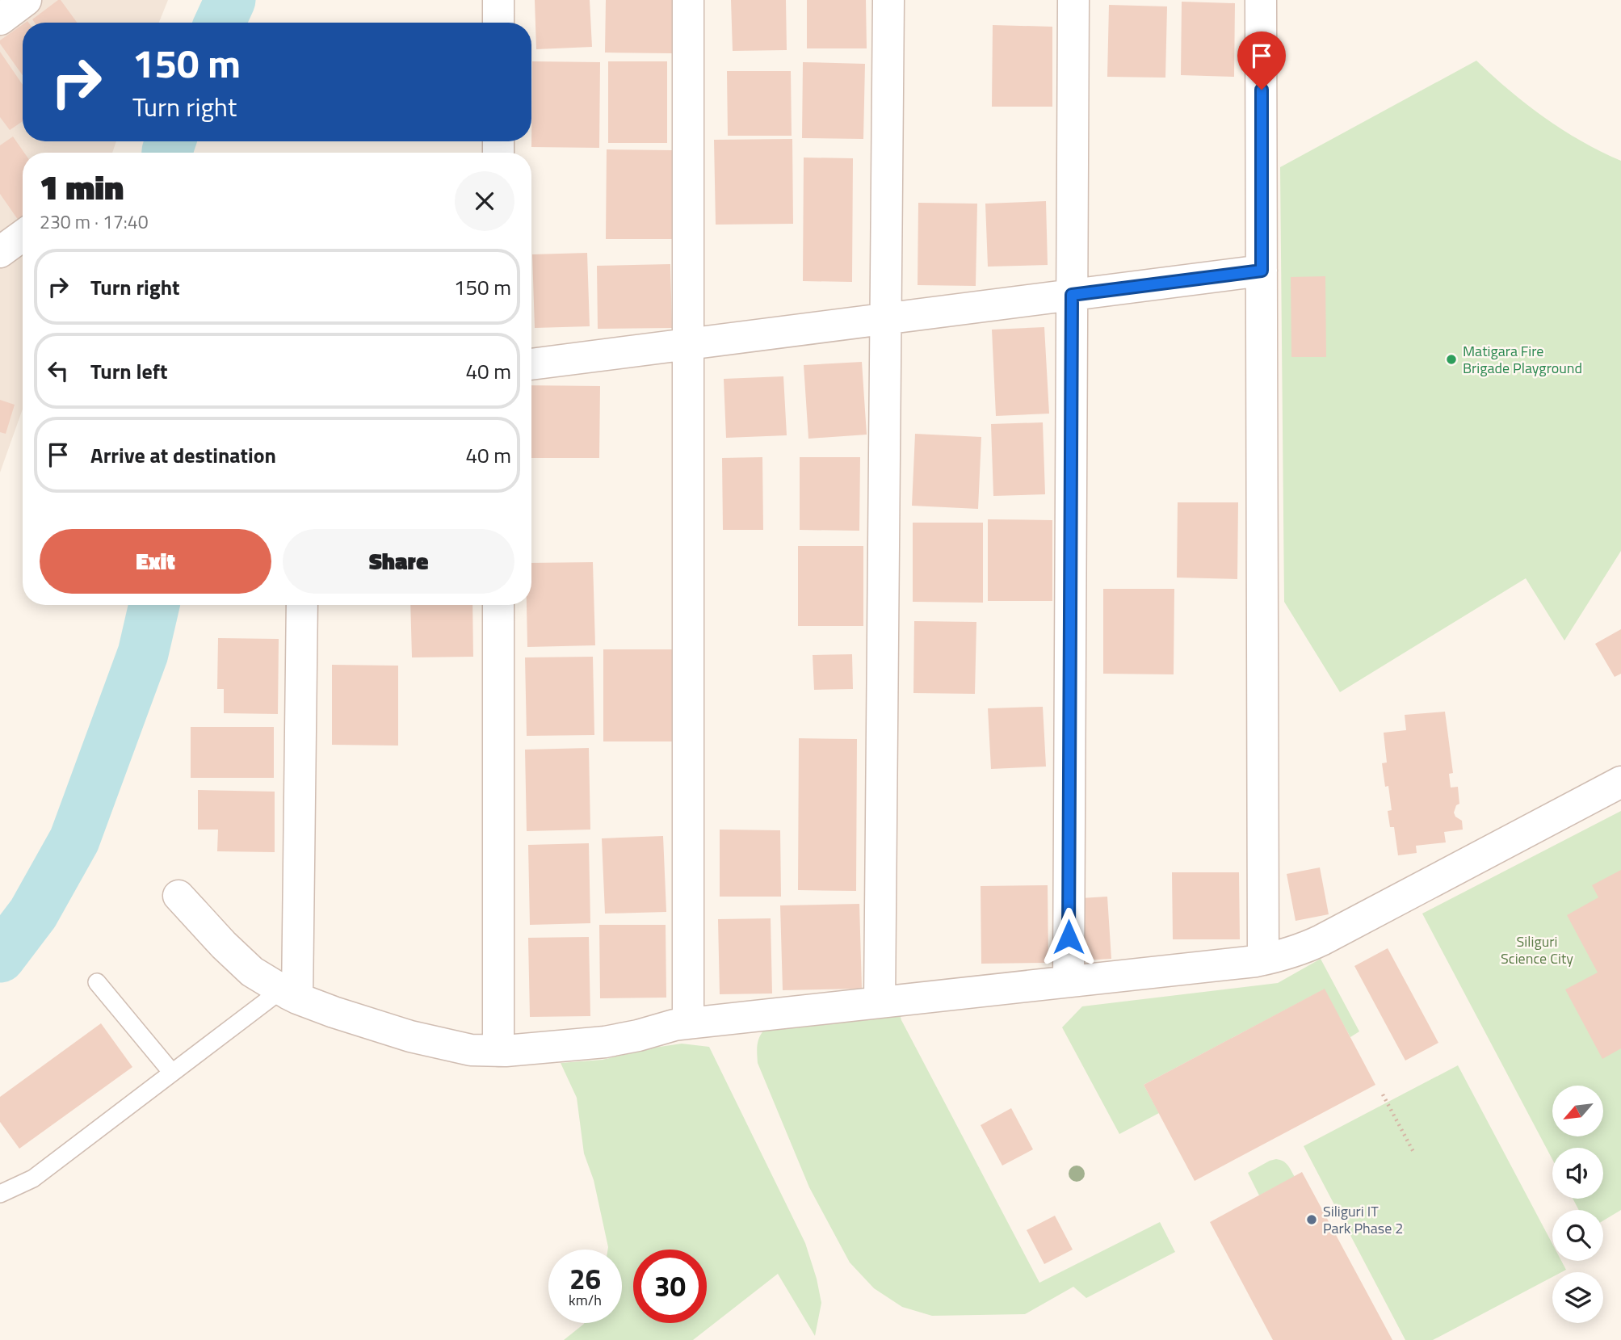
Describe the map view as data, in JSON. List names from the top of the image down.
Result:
{
  "parks": ["Siliguri Science City"],
  "places": ["Matigara Fire Brigade Playground", "Siliguri IT Park Phase 2"],
  "north": "bottom left",
  "page": {
    "turn": ["150 m", "Turn right"],
    "heading": ["1 min", "230 m · 17:40"],
    "list": [
      {
        "name": "Turn right",
        "value": "150 m"
      },
      {
        "name": "Turn left",
        "value": "40 m"
      },
      {
        "name": "Arrive at destination",
        "value": "40 m"
      }
    ],
    "buttons": ["Exit", "Share"],
    "speed": "26 km/h",
    "limit": "30"
  }
}
